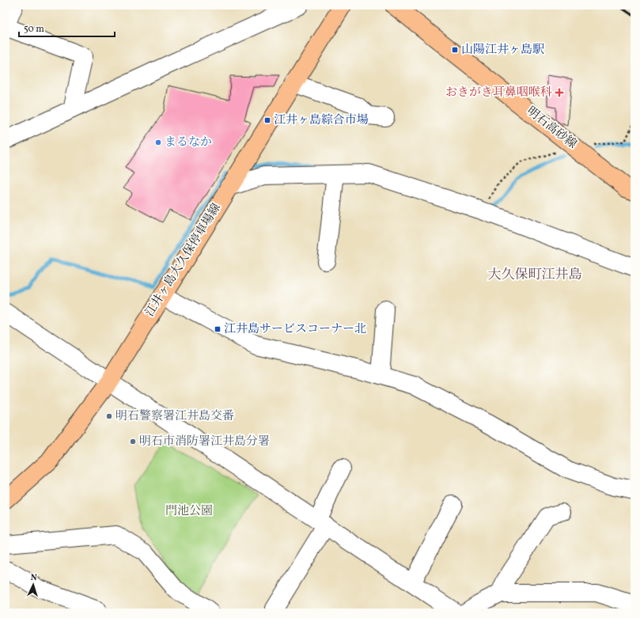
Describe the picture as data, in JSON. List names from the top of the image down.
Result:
{
  "streets": {
    "main road": ["明石高砂線", "江井ヶ島大久保停車場線"]
  },
  "districts": ["大久保町江井島"],
  "parks": ["門池公園"],
  "places": {
    "transit": ["山陽江井ヶ島駅", "江井ヶ島綜合市場", "江井島サービスコーナー北"],
    "health": ["おきがき耳鼻咽喉科"],
    "other": ["まるなか", "明石警察署江井島交番", "明石市消防署江井島分署"]
  },
  "scale_bar": "50 m",
  "north": "top"
}
